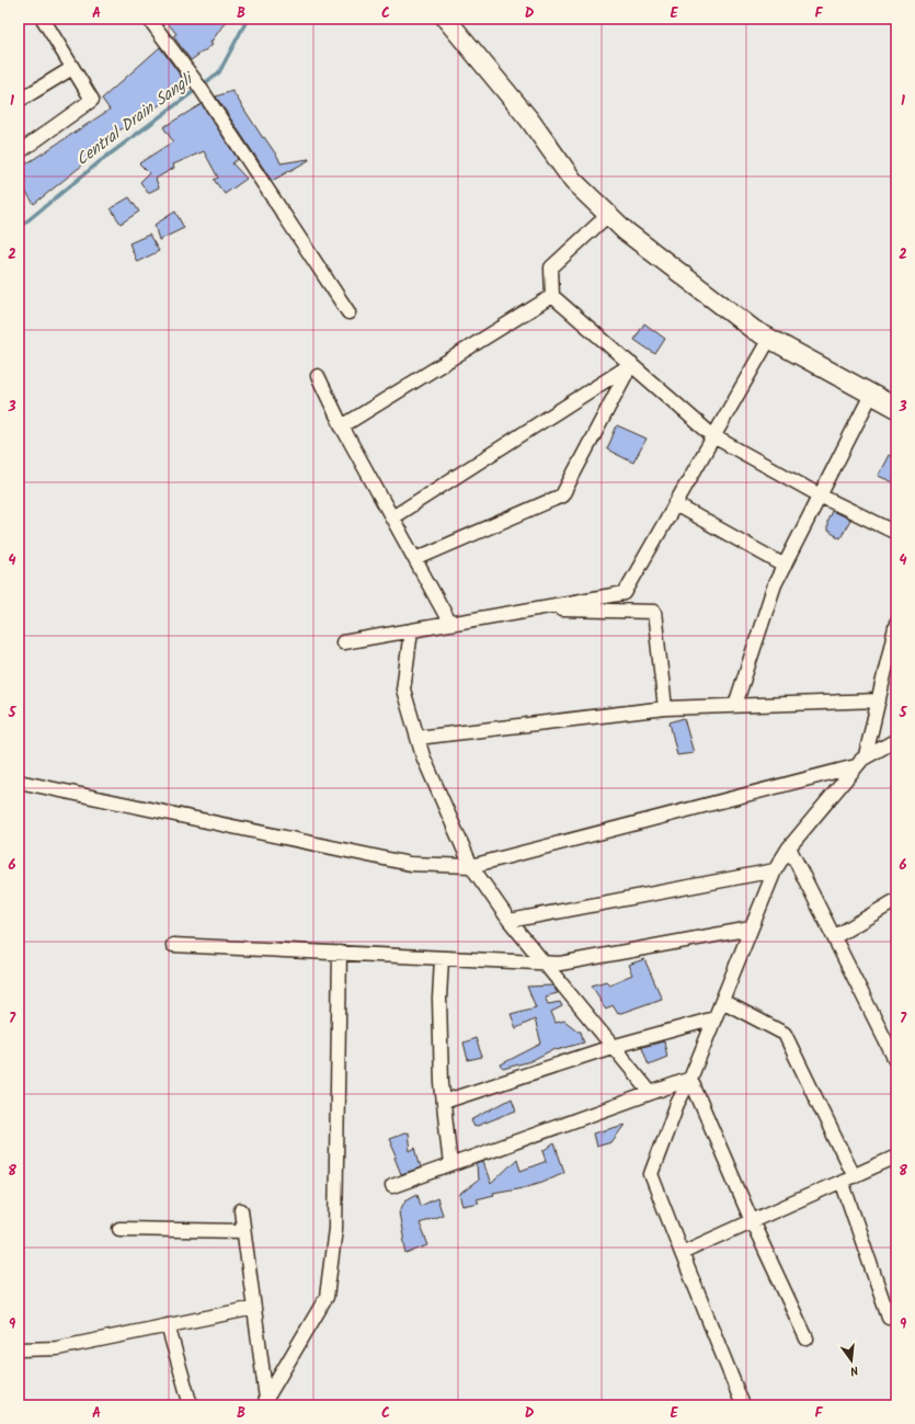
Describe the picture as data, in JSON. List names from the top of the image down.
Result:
{
  "water": ["Central Drain Sangli"],
  "north": "bottom",
  "grid": {
    "columns": [
      "A",
      "B",
      "C",
      "D",
      "E",
      "F"
    ],
    "rows": [
      "1",
      "2",
      "3",
      "4",
      "5",
      "6",
      "7",
      "8",
      "9"
    ]
  }
}
